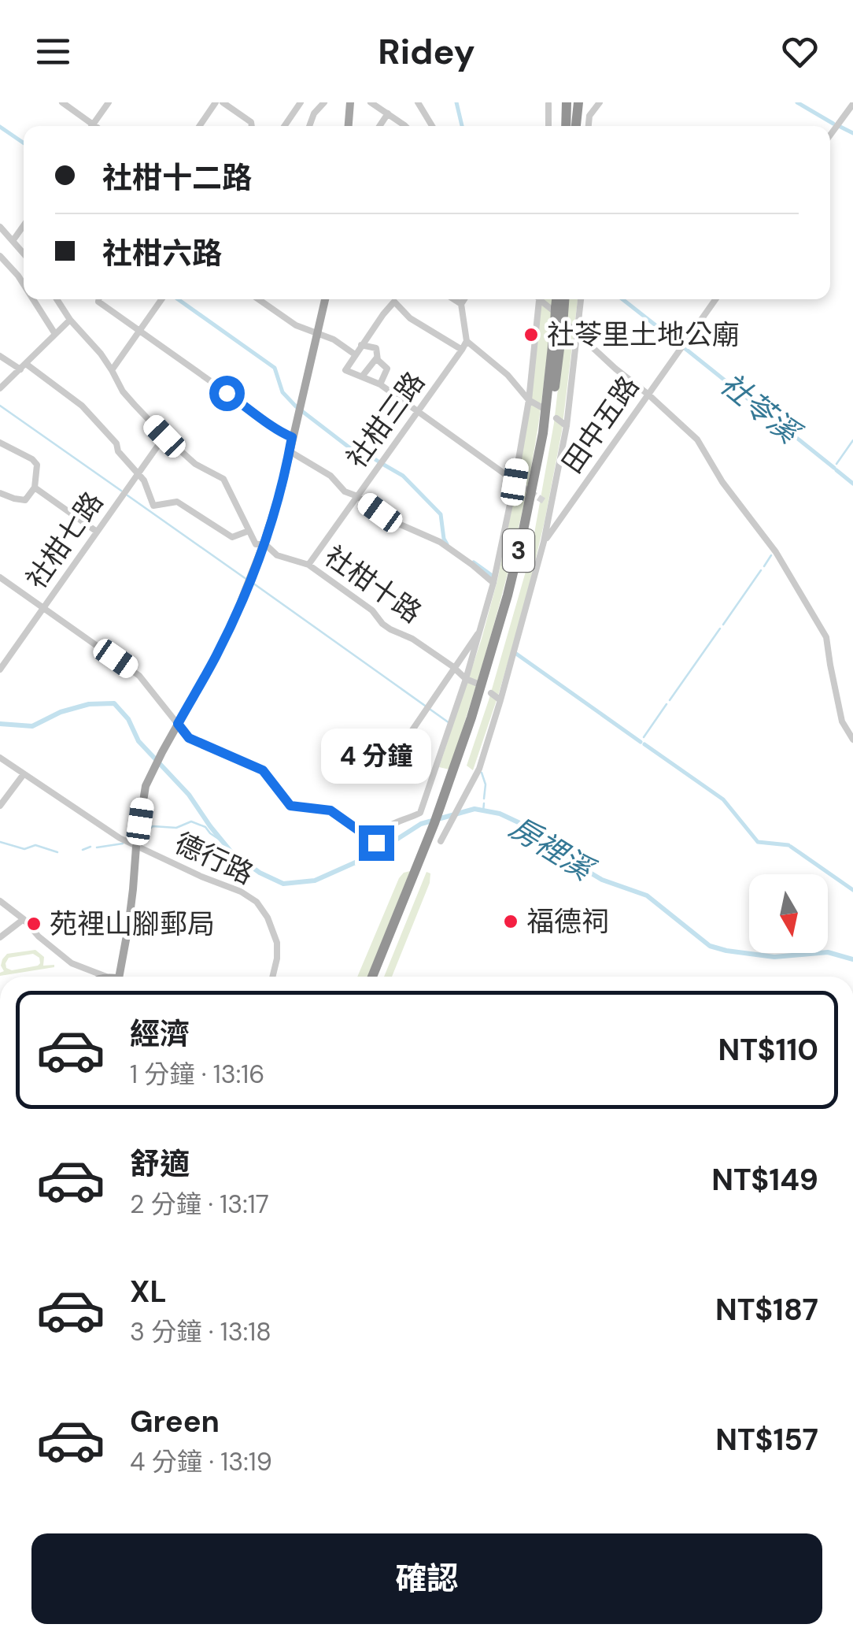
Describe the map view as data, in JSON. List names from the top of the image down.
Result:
{
  "streets": {
    "highway": ["3"],
    "street": [
      "社柑三路",
      "田中五路",
      "社柑七路",
      "社柑十路",
      "德行路"
    ]
  },
  "crossings": [
    ["社柑三路", "社柑十路"]
  ],
  "water": ["社苓溪", "房裡溪"],
  "places": ["社苓里土地公廟", "福德祠", "苑裡山腳郵局"],
  "north": "bottom",
  "page": {
    "header": "Ridey",
    "banner": ["社柑十二路", "社柑六路"],
    "bubble": "4 分鐘",
    "list": [
      {
        "name": "經濟",
        "note": "1 分鐘 · 13:16",
        "value": "NT$110"
      },
      {
        "name": "舒適",
        "note": "2 分鐘 · 13:17",
        "value": "NT$149"
      },
      {
        "name": "XL",
        "note": "3 分鐘 · 13:18",
        "value": "NT$187"
      },
      {
        "name": "Green",
        "note": "4 分鐘 · 13:19",
        "value": "NT$157"
      }
    ],
    "buttons": "確認"
  }
}
